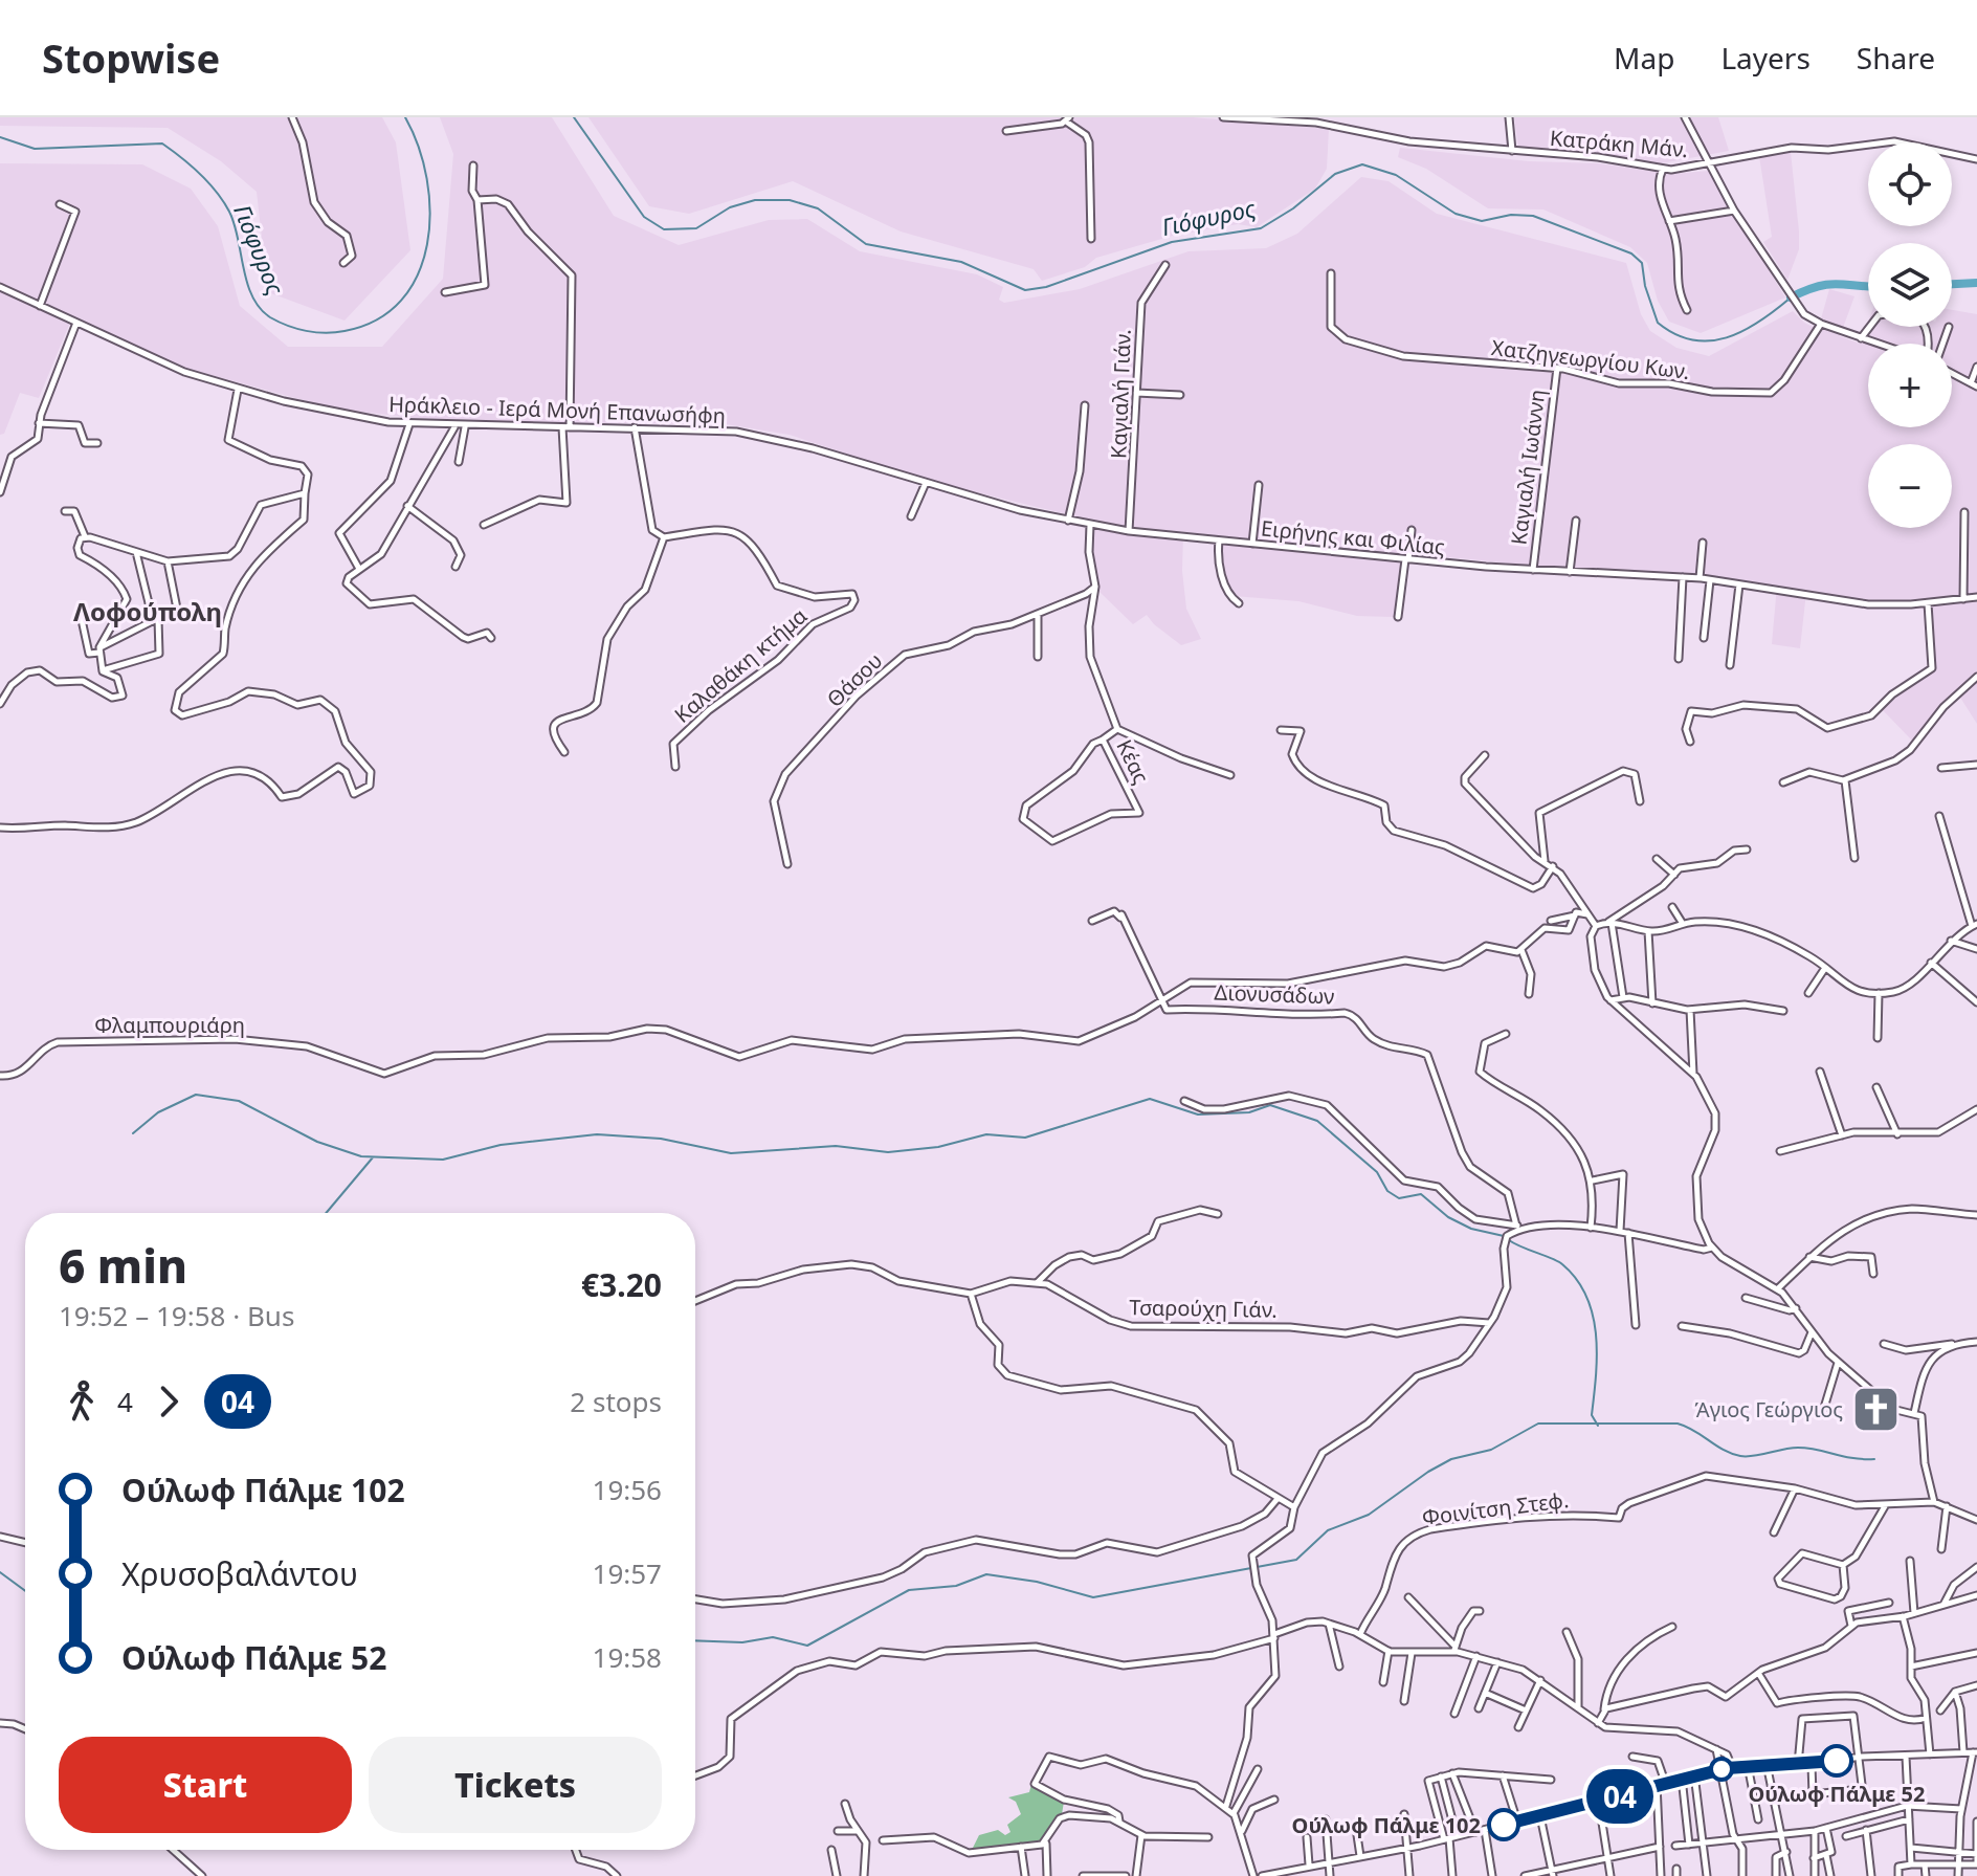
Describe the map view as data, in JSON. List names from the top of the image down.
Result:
{
  "streets": {
    "street": [
      "Κατράκη Μάν.",
      "Χατζηγεωργίου Κων.",
      "Καγιαλή Γιάν.",
      "Ηράκλειο - Ιερά Μονή Επανωσήφη",
      "Καγιαλή Ιωάννη",
      "Ειρήνης και Φιλίας",
      "Καλαθάκη κτήμα",
      "Θάσου",
      "Κέας",
      "Διονυσάδων",
      "Φλαμπουριάρη",
      "Τσαρούχη Γιάν.",
      "Φοινίτση Στεφ."
    ]
  },
  "crossings": [
    ["Κατράκη Μάν.", "Χατζηγεωργίου Κων."],
    ["Χατζηγεωργίου Κων.", "Καγιαλή Ιωάννη"],
    ["Καγιαλή Γιάν.", "Ειρήνης και Φιλίας"],
    ["Ηράκλειο - Ιερά Μονή Επανωσήφη", "Ειρήνης και Φιλίας"],
    ["Καγιαλή Ιωάννη", "Ειρήνης και Φιλίας"],
    ["Διονυσάδων", "Φλαμπουριάρη"]
  ],
  "districts": ["Λοφούπολη"],
  "water": ["Γιόφυρος"],
  "places": {
    "church": ["Άγιος Γεώργιος"],
    "other": ["Ούλωφ Πάλμε 52", "Ούλωφ Πάλμε 102"]
  },
  "lines": ["bus line 04"],
  "page": {
    "header": "Stopwise",
    "nav": ["Map", "Layers", "Share"],
    "on_map": "04",
    "map_buttons": ["+", "−"],
    "heading": ["6 min", "19:52 – 19:58 · Bus", "€3.20"],
    "legs": ["4", "04", "2 stops"],
    "list": [
      {
        "name": "Ούλωφ Πάλμε 102",
        "value": "19:56"
      },
      {
        "name": "Χρυσοβαλάντου",
        "value": "19:57"
      },
      {
        "name": "Ούλωφ Πάλμε 52",
        "value": "19:58"
      }
    ],
    "buttons": ["Start", "Tickets"]
  }
}
